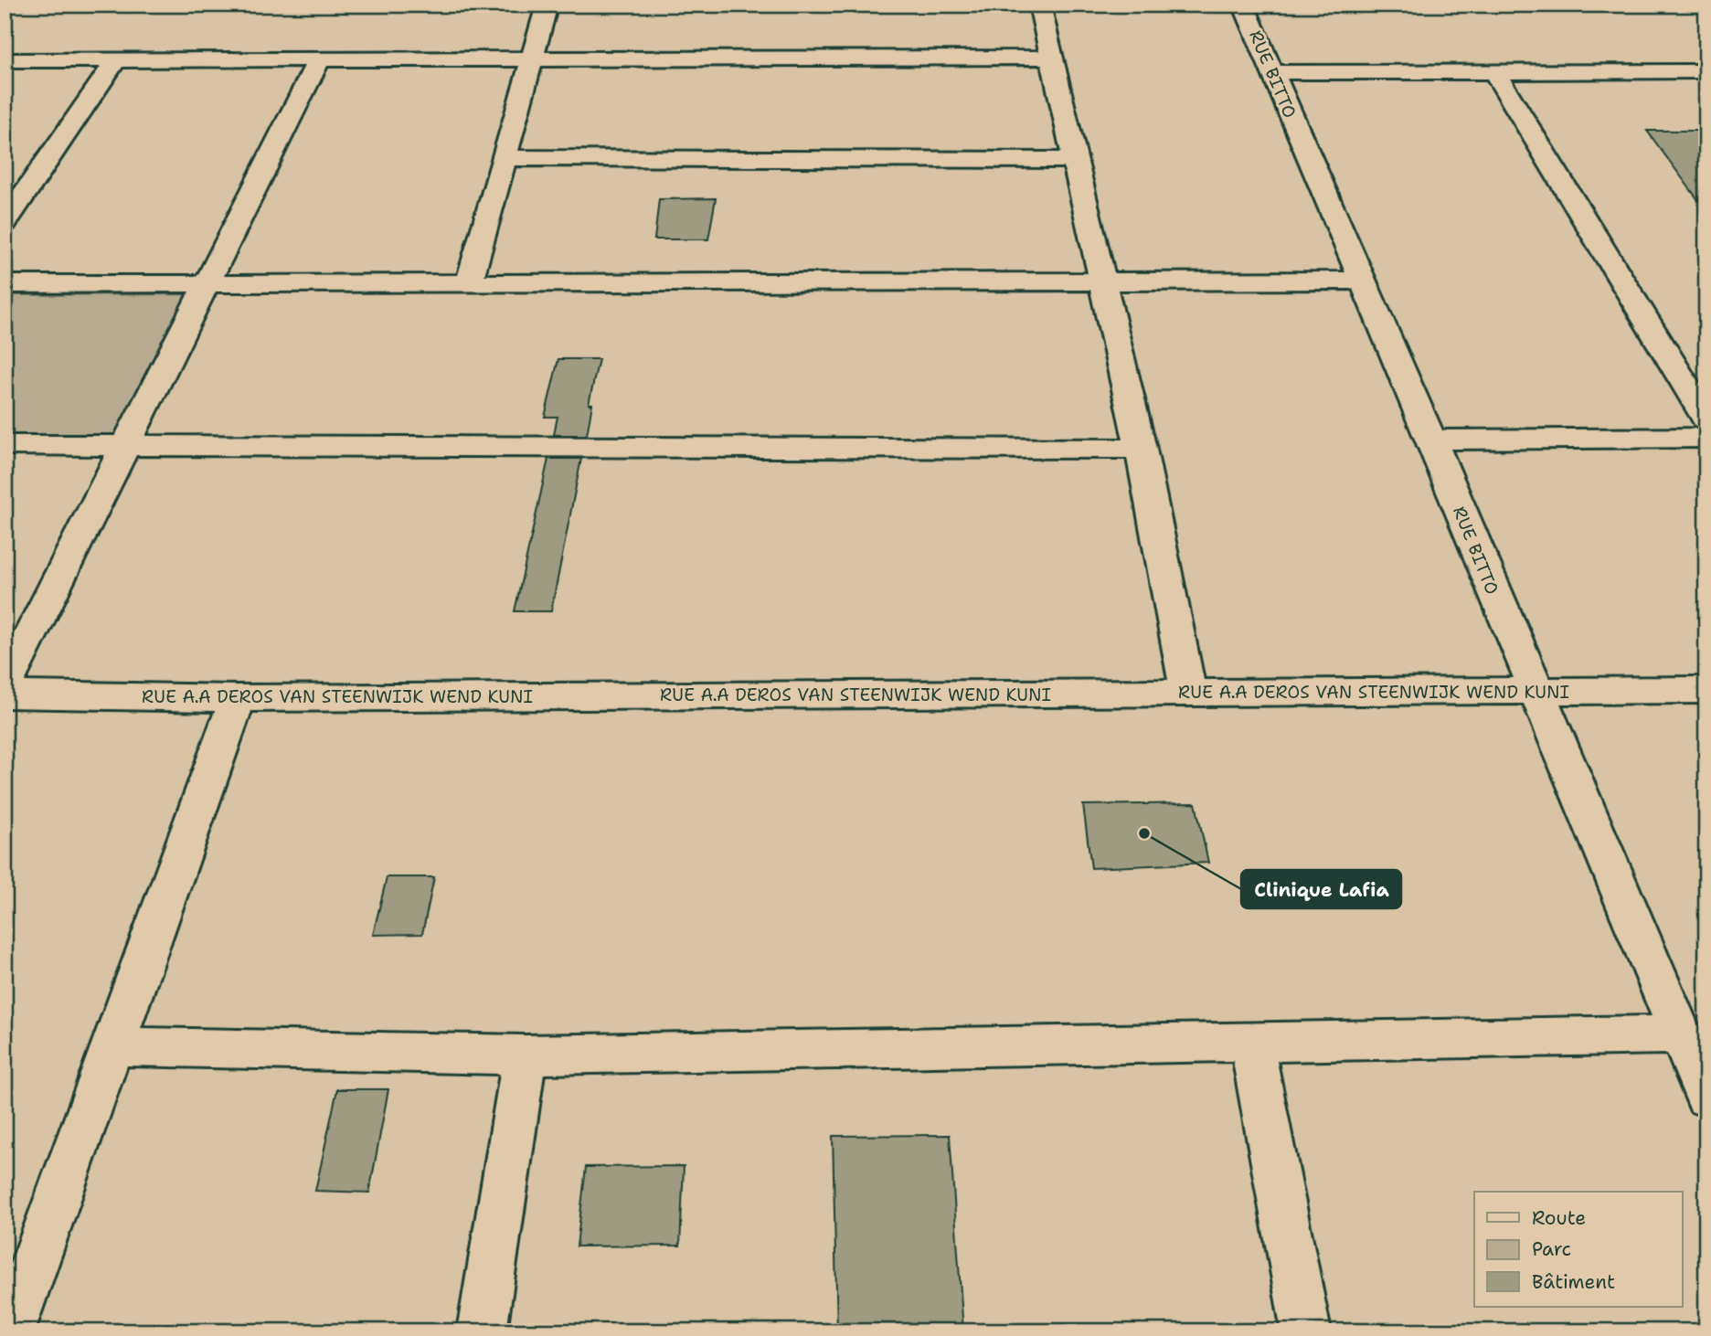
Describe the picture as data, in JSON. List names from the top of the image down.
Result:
{
  "streets": {
    "street": ["RUE BITTO", "RUE A.A DEROS VAN STEENWIJK WEND KUNI"]
  },
  "crossings": [
    ["RUE BITTO", "RUE A.A DEROS VAN STEENWIJK WEND KUNI"]
  ],
  "places": ["Clinique Lafia"],
  "legend": ["Route", "Parc", "Bâtiment"]
}
